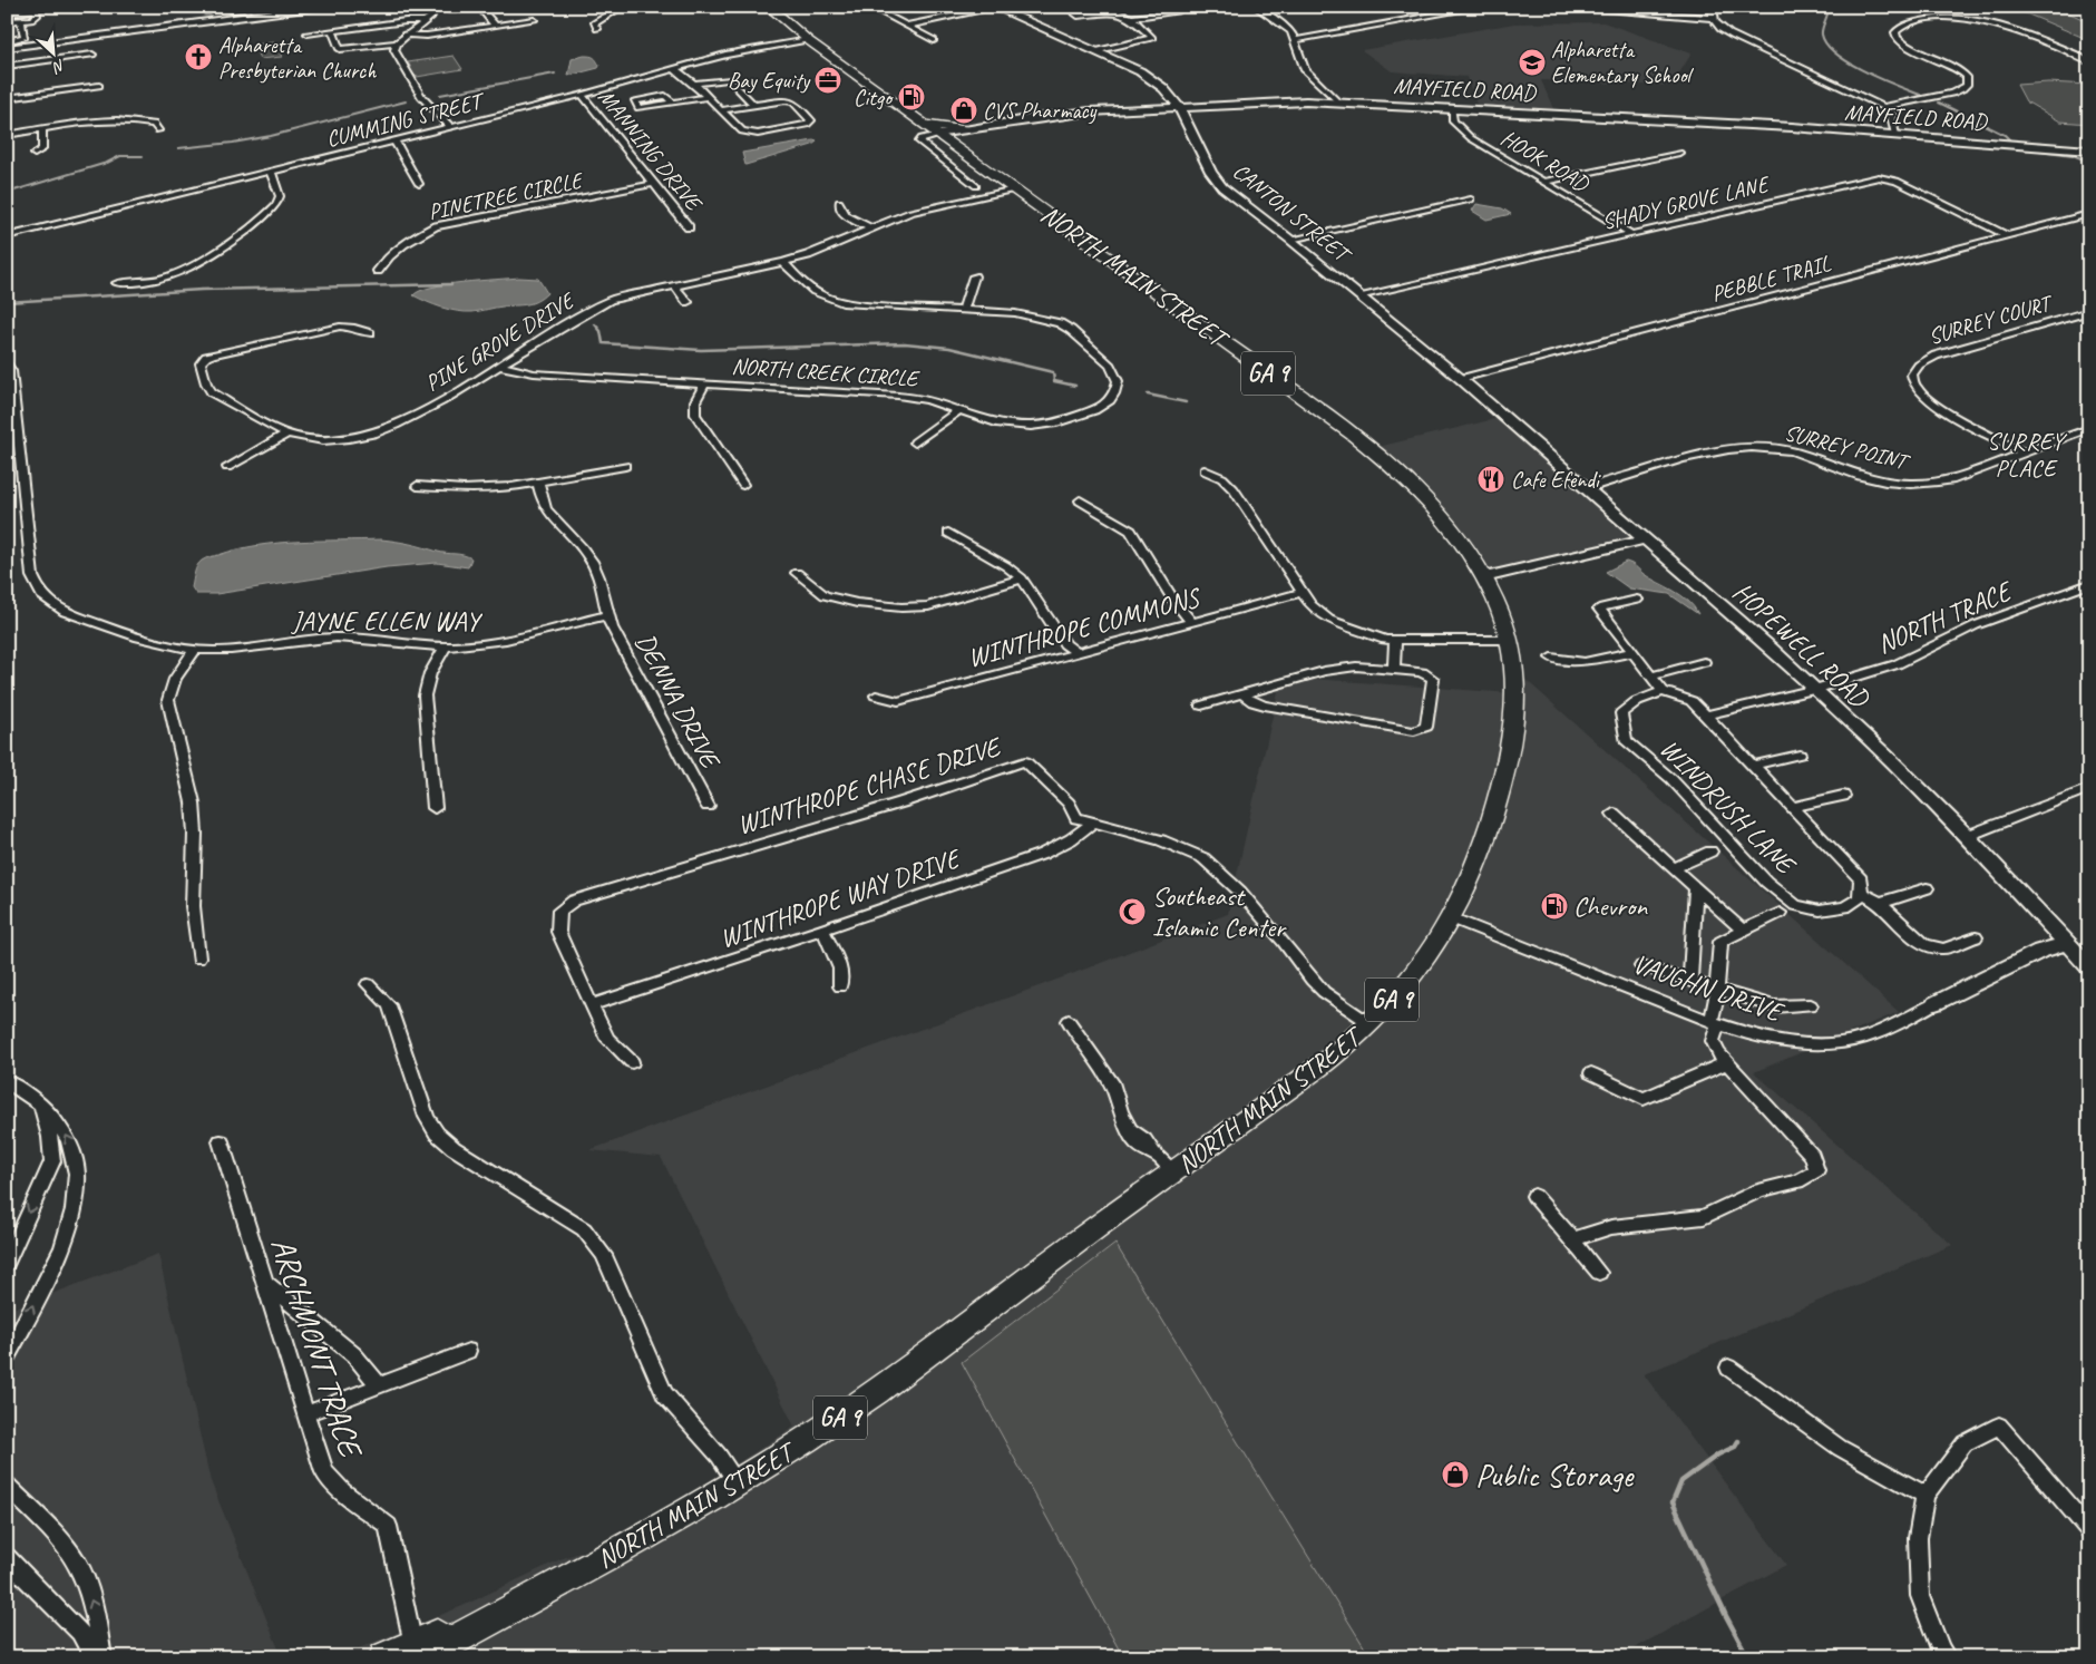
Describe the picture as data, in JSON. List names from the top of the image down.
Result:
{
  "streets": {
    "main road": ["NORTH MAIN STREET", "GA 9"],
    "street": [
      "MAYFIELD ROAD",
      "CUMMING STREET",
      "MANNING DRIVE",
      "HOOK ROAD",
      "PINETREE CIRCLE",
      "SHADY GROVE LANE",
      "CANTON STREET",
      "PEBBLE TRAIL",
      "SURREY COURT",
      "PINE GROVE DRIVE",
      "NORTH CREEK CIRCLE",
      "SURREY POINT",
      "NORTH TRACE",
      "JAYNE ELLEN WAY",
      "WINTHROPE COMMONS",
      "HOPEWELL ROAD",
      "DENNA DRIVE",
      "WINTHROPE CHASE DRIVE",
      "WINDRUSH LANE",
      "WINTHROPE WAY DRIVE",
      "VAUGHN DRIVE",
      "ARCHMONT TRACE"
    ]
  },
  "crossings": [
    ["MAYFIELD ROAD", "HOOK ROAD"],
    ["MAYFIELD ROAD", "CANTON STREET"],
    ["MAYFIELD ROAD", "NORTH MAIN STREET"],
    ["CUMMING STREET", "MANNING DRIVE"],
    ["CUMMING STREET", "NORTH MAIN STREET"],
    ["MANNING DRIVE", "PINETREE CIRCLE"],
    ["HOOK ROAD", "SHADY GROVE LANE"],
    ["SHADY GROVE LANE", "CANTON STREET"],
    ["SHADY GROVE LANE", "PEBBLE TRAIL"],
    ["CANTON STREET", "PEBBLE TRAIL"],
    ["CANTON STREET", "HOPEWELL ROAD"],
    ["NORTH MAIN STREET", "PINE GROVE DRIVE"],
    ["NORTH MAIN STREET", "WINTHROPE CHASE DRIVE"],
    ["NORTH MAIN STREET", "VAUGHN DRIVE"],
    ["NORTH MAIN STREET", "ARCHMONT TRACE"],
    ["PEBBLE TRAIL", "HOPEWELL ROAD"],
    ["SURREY COURT", "SURREY POINT"],
    ["PINE GROVE DRIVE", "NORTH CREEK CIRCLE"],
    ["SURREY POINT", "HOPEWELL ROAD"],
    ["NORTH TRACE", "HOPEWELL ROAD"],
    ["NORTH TRACE", "WINDRUSH LANE"],
    ["JAYNE ELLEN WAY", "DENNA DRIVE"],
    ["HOPEWELL ROAD", "WINDRUSH LANE"],
    ["HOPEWELL ROAD", "VAUGHN DRIVE"],
    ["WINTHROPE CHASE DRIVE", "WINTHROPE WAY DRIVE"]
  ],
  "districts": ["SURREY PLACE"],
  "places": {
    "church": ["Alpharetta Presbyterian Church"],
    "school or university": ["Alpharetta Elementary School"],
    "office": ["Bay Equity"],
    "fuel station": ["Citgo", "Chevron"],
    "shop": ["CVS Pharmacy", "Public Storage"],
    "restaurant": ["Cafe Efendi"],
    "mosque": ["Southeast Islamic Center"]
  },
  "north": "bottom right"
}
